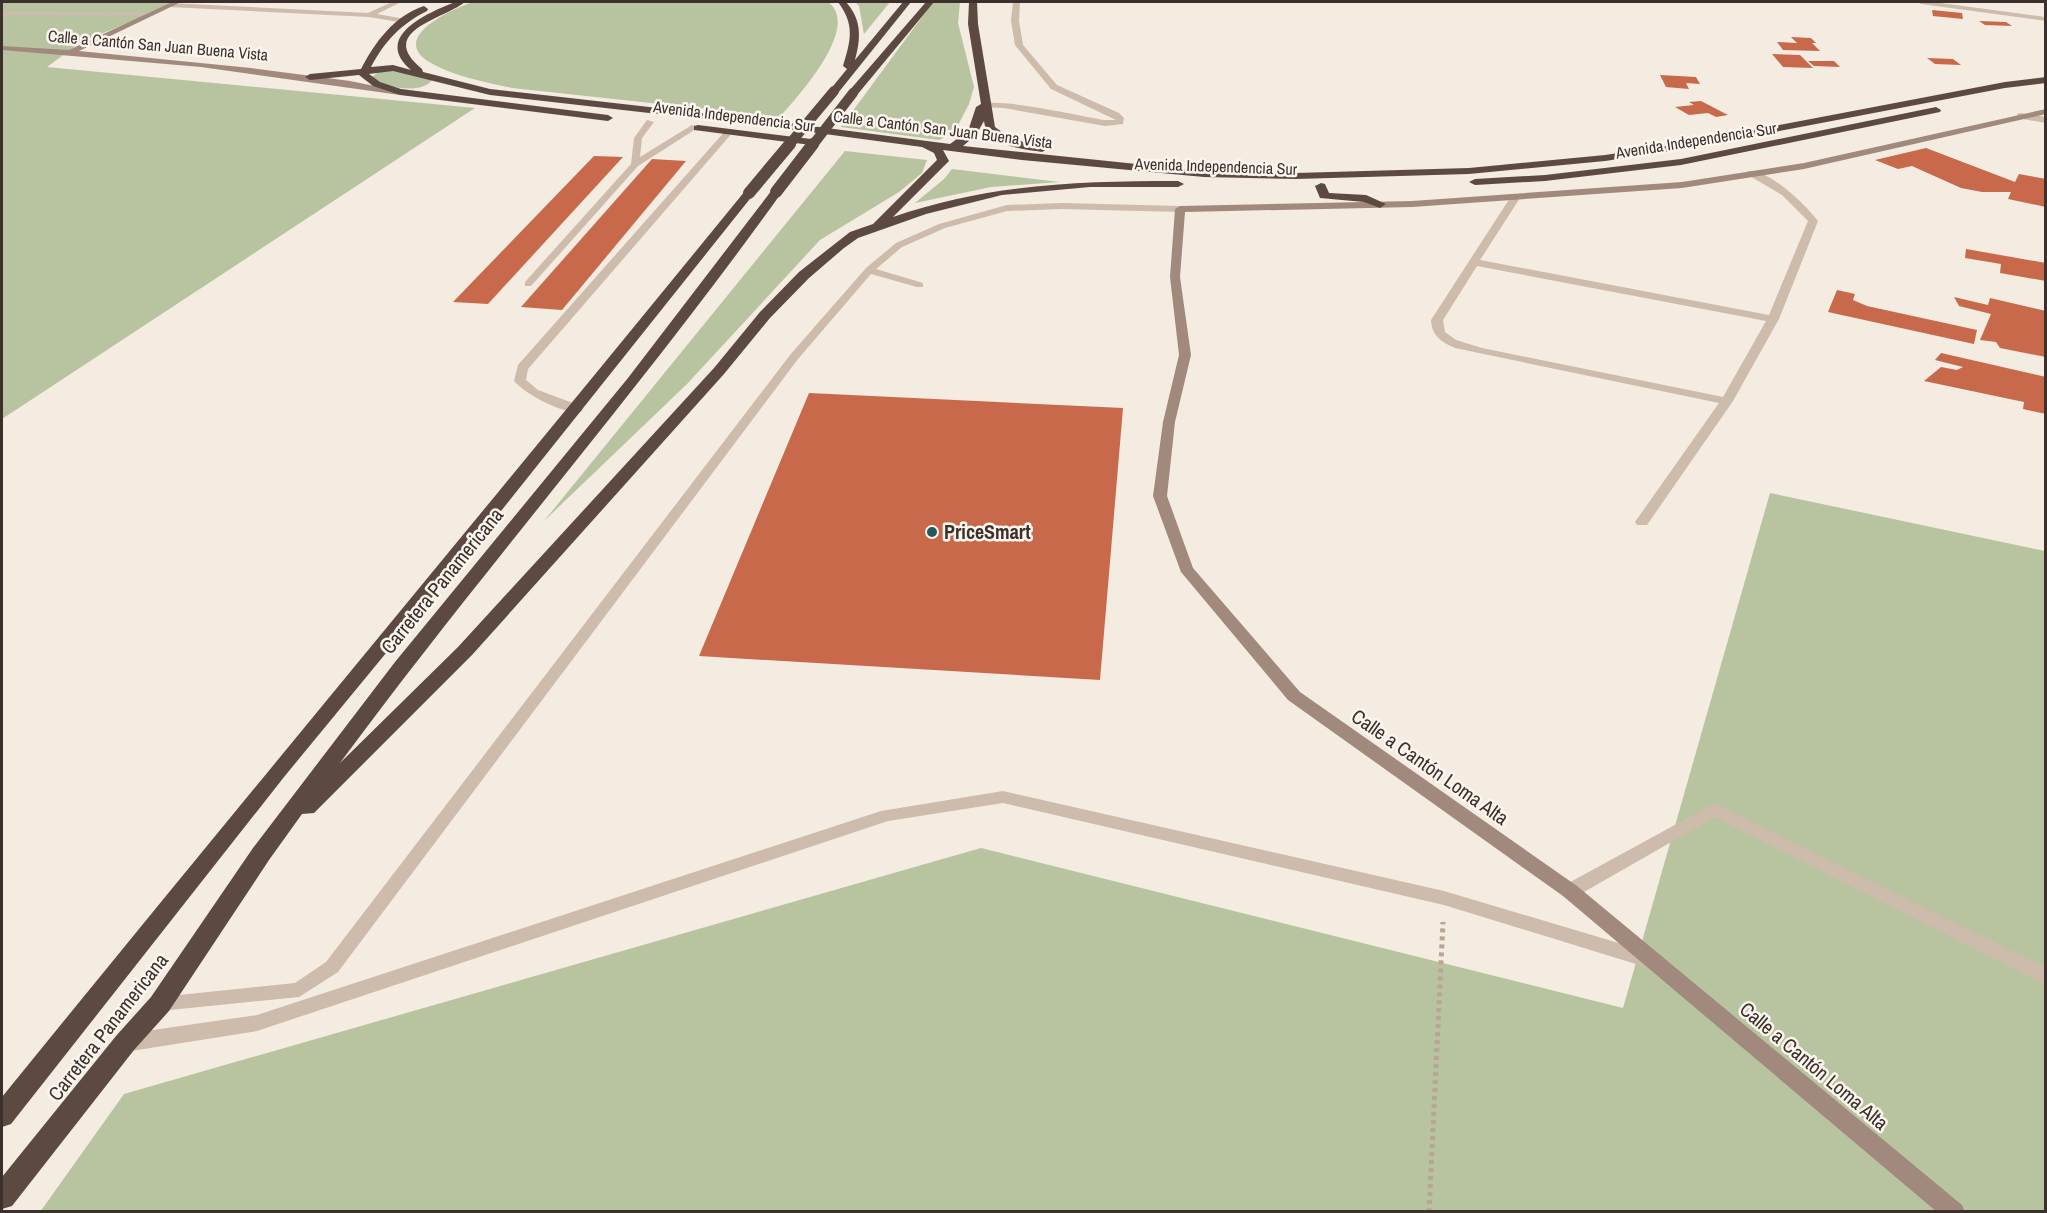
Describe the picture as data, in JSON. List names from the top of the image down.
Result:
{
  "streets": {
    "highway": ["Calle a Cantón San Juan Buena Vista", "Avenida Independencia Sur", "Carretera Panamericana"],
    "street": ["Calle a Cantón Loma Alta"]
  },
  "crossings": [
    ["Calle a Cantón San Juan Buena Vista", "Avenida Independencia Sur"]
  ],
  "places": ["PriceSmart"]
}
